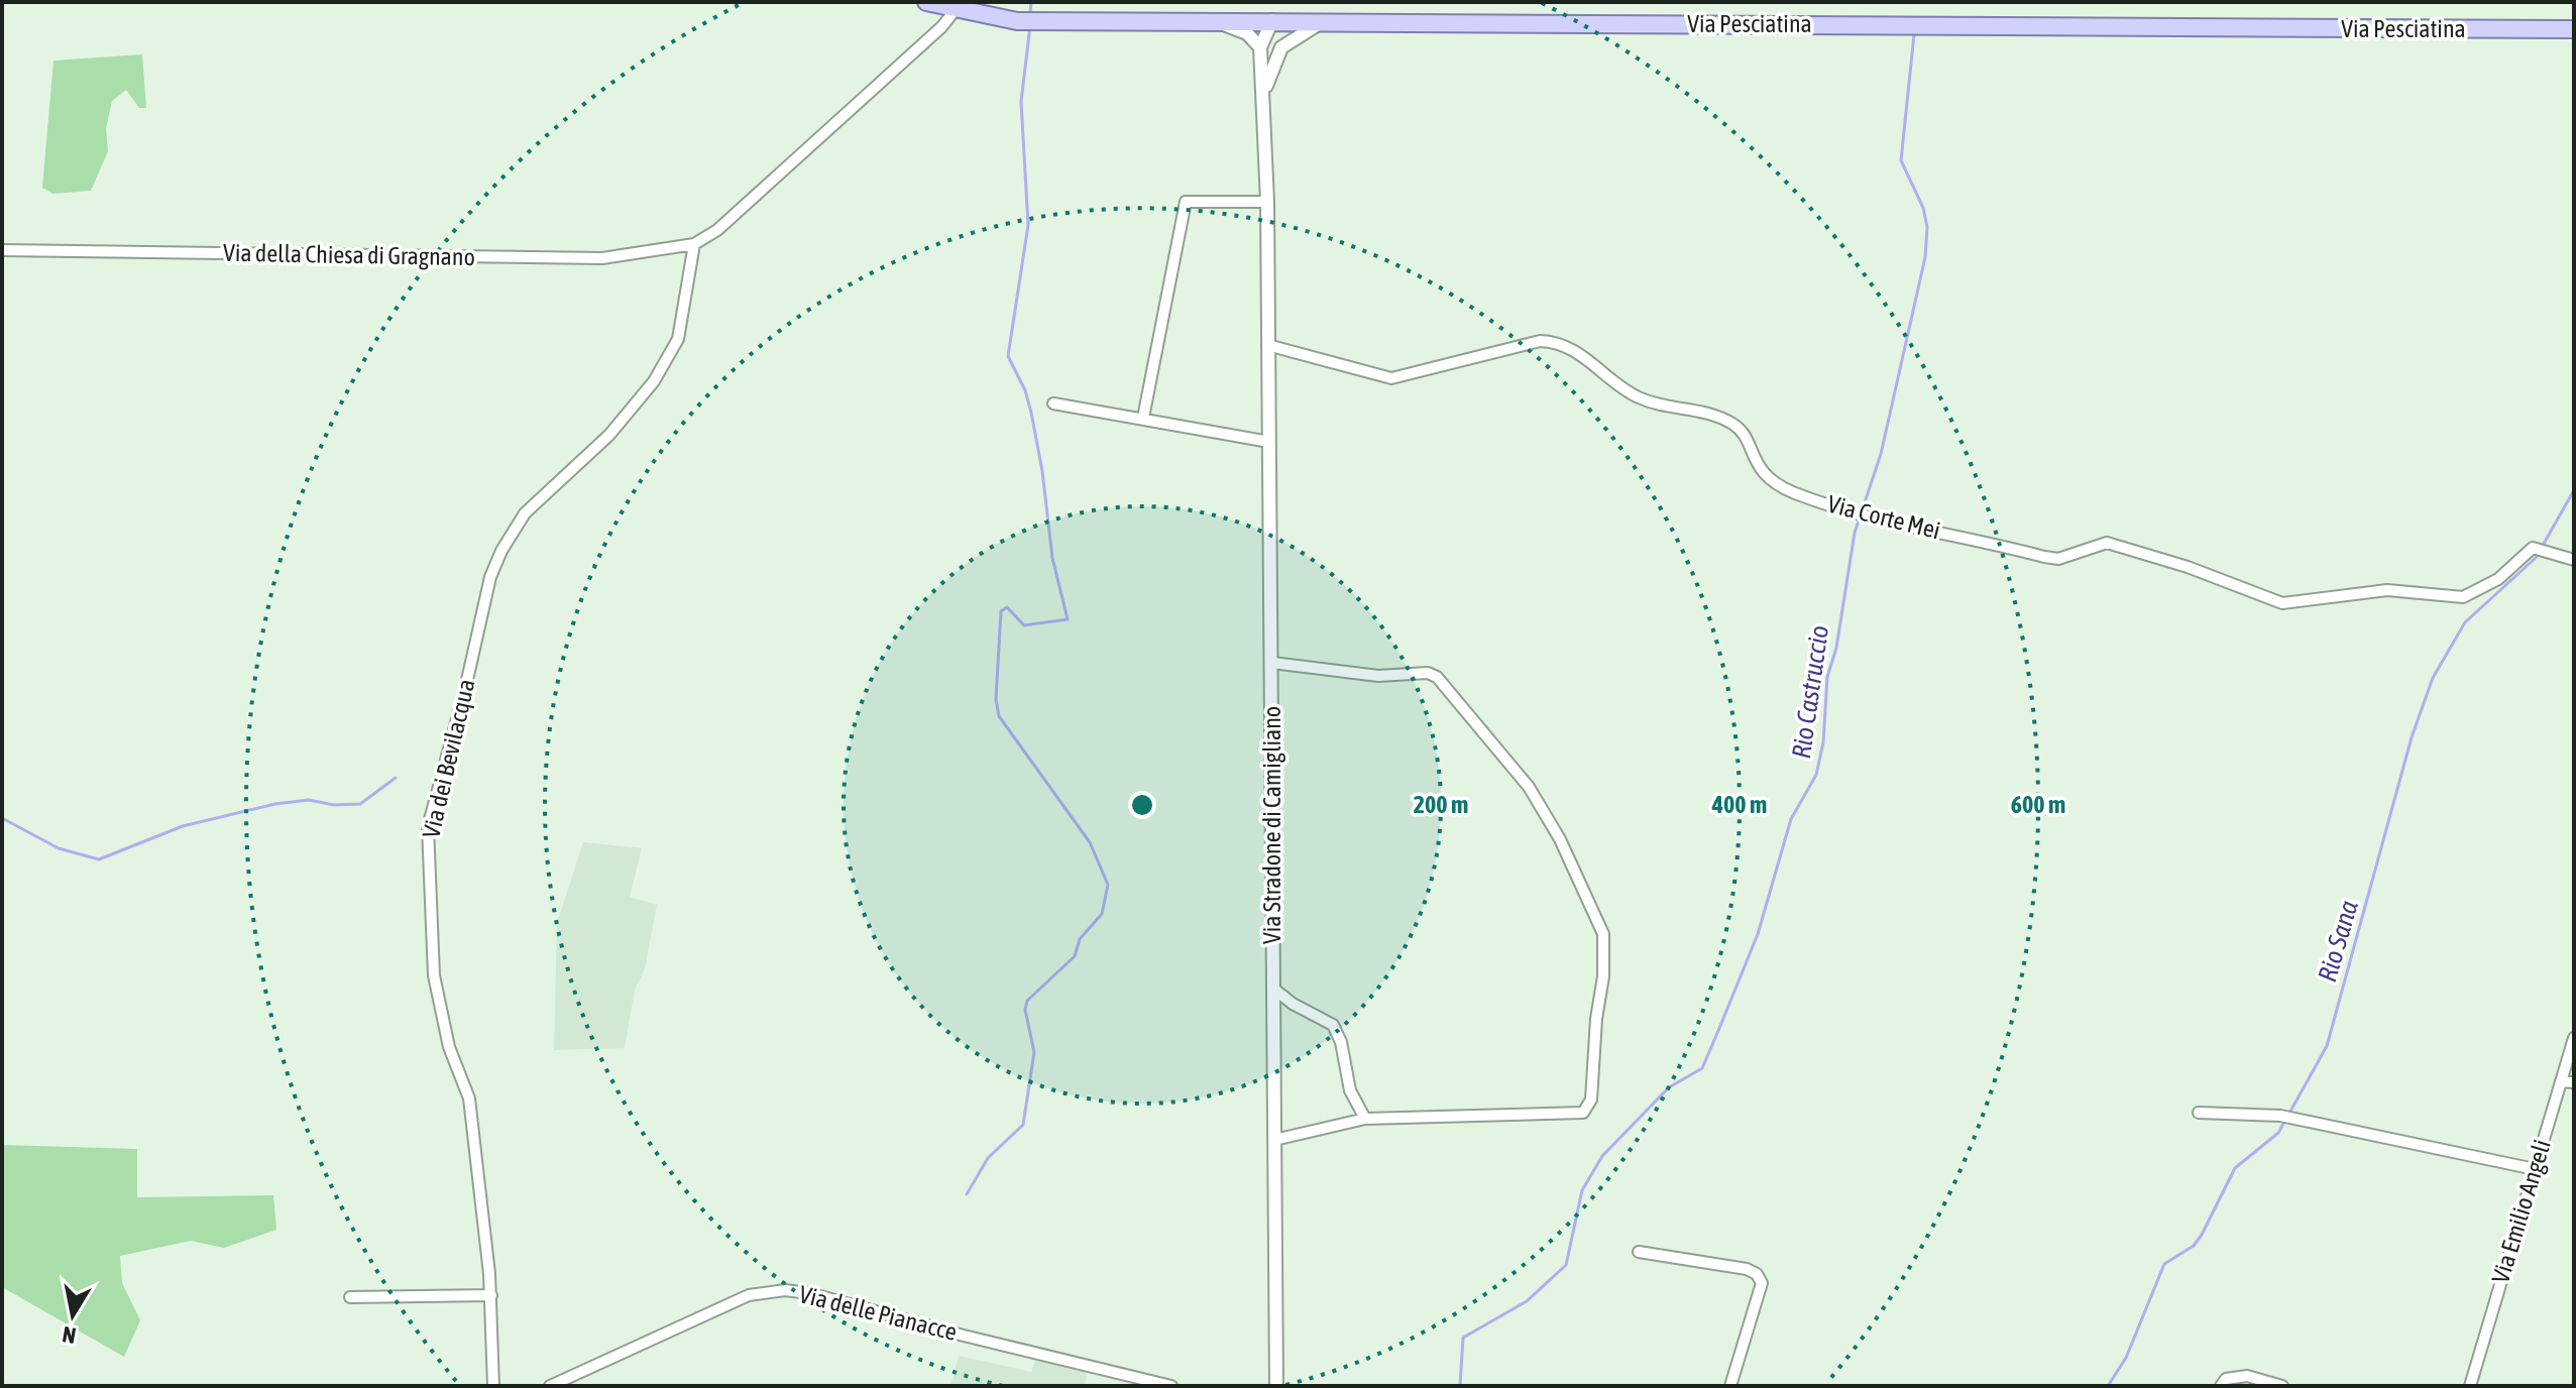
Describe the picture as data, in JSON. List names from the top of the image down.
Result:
{
  "streets": {
    "main road": ["Via Pesciatina"],
    "street": [
      "Via della Chiesa di Gragnano",
      "Via Corte Mei",
      "Via dei Bevilacqua",
      "Via Stradone di Camigliano",
      "Via Emilio Angeli",
      "Via delle Pianacce"
    ]
  },
  "crossings": [
    ["Via della Chiesa di Gragnano", "Via dei Bevilacqua"],
    ["Via Corte Mei", "Via Stradone di Camigliano"]
  ],
  "water": ["Rio Castruccio", "Rio Sana"],
  "north": "bottom",
  "rings": ["200 m", "400 m", "600 m"]
}
